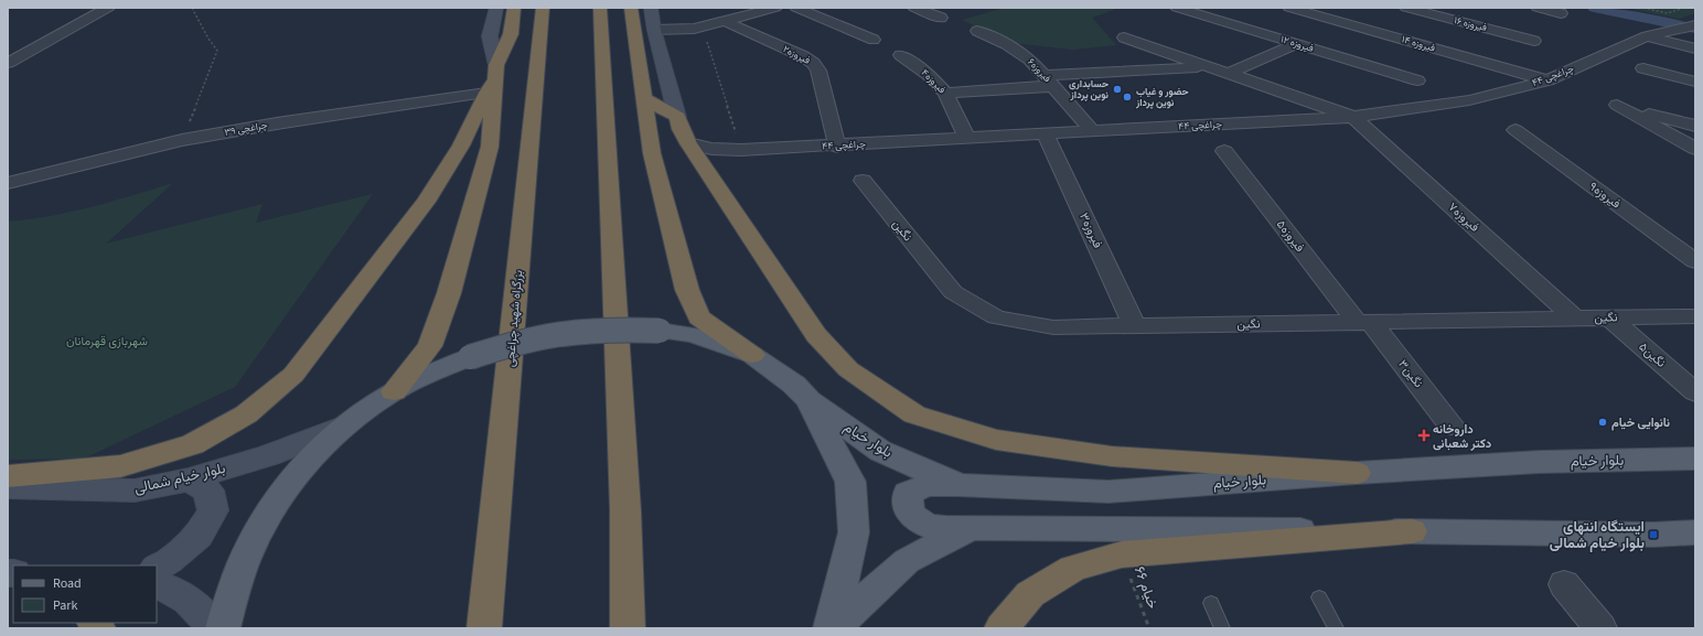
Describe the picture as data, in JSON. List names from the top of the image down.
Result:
{
  "streets": {
    "highway": ["بزرگراه شهید چراغچی"],
    "main road": ["بلوار خیام", "بلوار خیام شمالی"],
    "street": [
      "فیروزه ۱۶",
      "فیروزه ۱۲",
      "فیروزه ۱۴",
      "فیروزه۲",
      "فیروزه۶",
      "چراغچی ۴۴",
      "فیروزه۴",
      "چراغچی ۳۹",
      "فیروزه۹",
      "فیروزه۷",
      "نگین",
      "فیروزه۳",
      "فیروزه۵",
      "نگین۵",
      "نگین۳"
    ],
    "path": ["خیام ۶۶"]
  },
  "crossings": [
    ["فیروزه ۱۴", "چراغچی ۴۴"],
    ["فیروزه۲", "چراغچی ۴۴"],
    ["چراغچی ۴۴", "فیروزه۴"],
    ["چراغچی ۴۴", "فیروزه۷"],
    ["چراغچی ۴۴", "فیروزه۳"],
    ["فیروزه۷", "نگین"],
    ["نگین", "فیروزه۳"],
    ["نگین", "فیروزه۵"],
    ["نگین", "نگین۵"],
    ["نگین", "نگین۳"],
    ["فیروزه۵", "نگین۳"]
  ],
  "parks": ["شهربازی قهرمانان"],
  "places": {
    "other": ["حسابداری نوین پرداز", "حضور و غیاب نوین پرداز", "نانوایی خیام"],
    "health": ["داروخانه دکتر شعبانی"],
    "transit": ["ایستگاه انتهای بلوار خیام شمالی"]
  },
  "legend": ["Road", "Park"]
}
